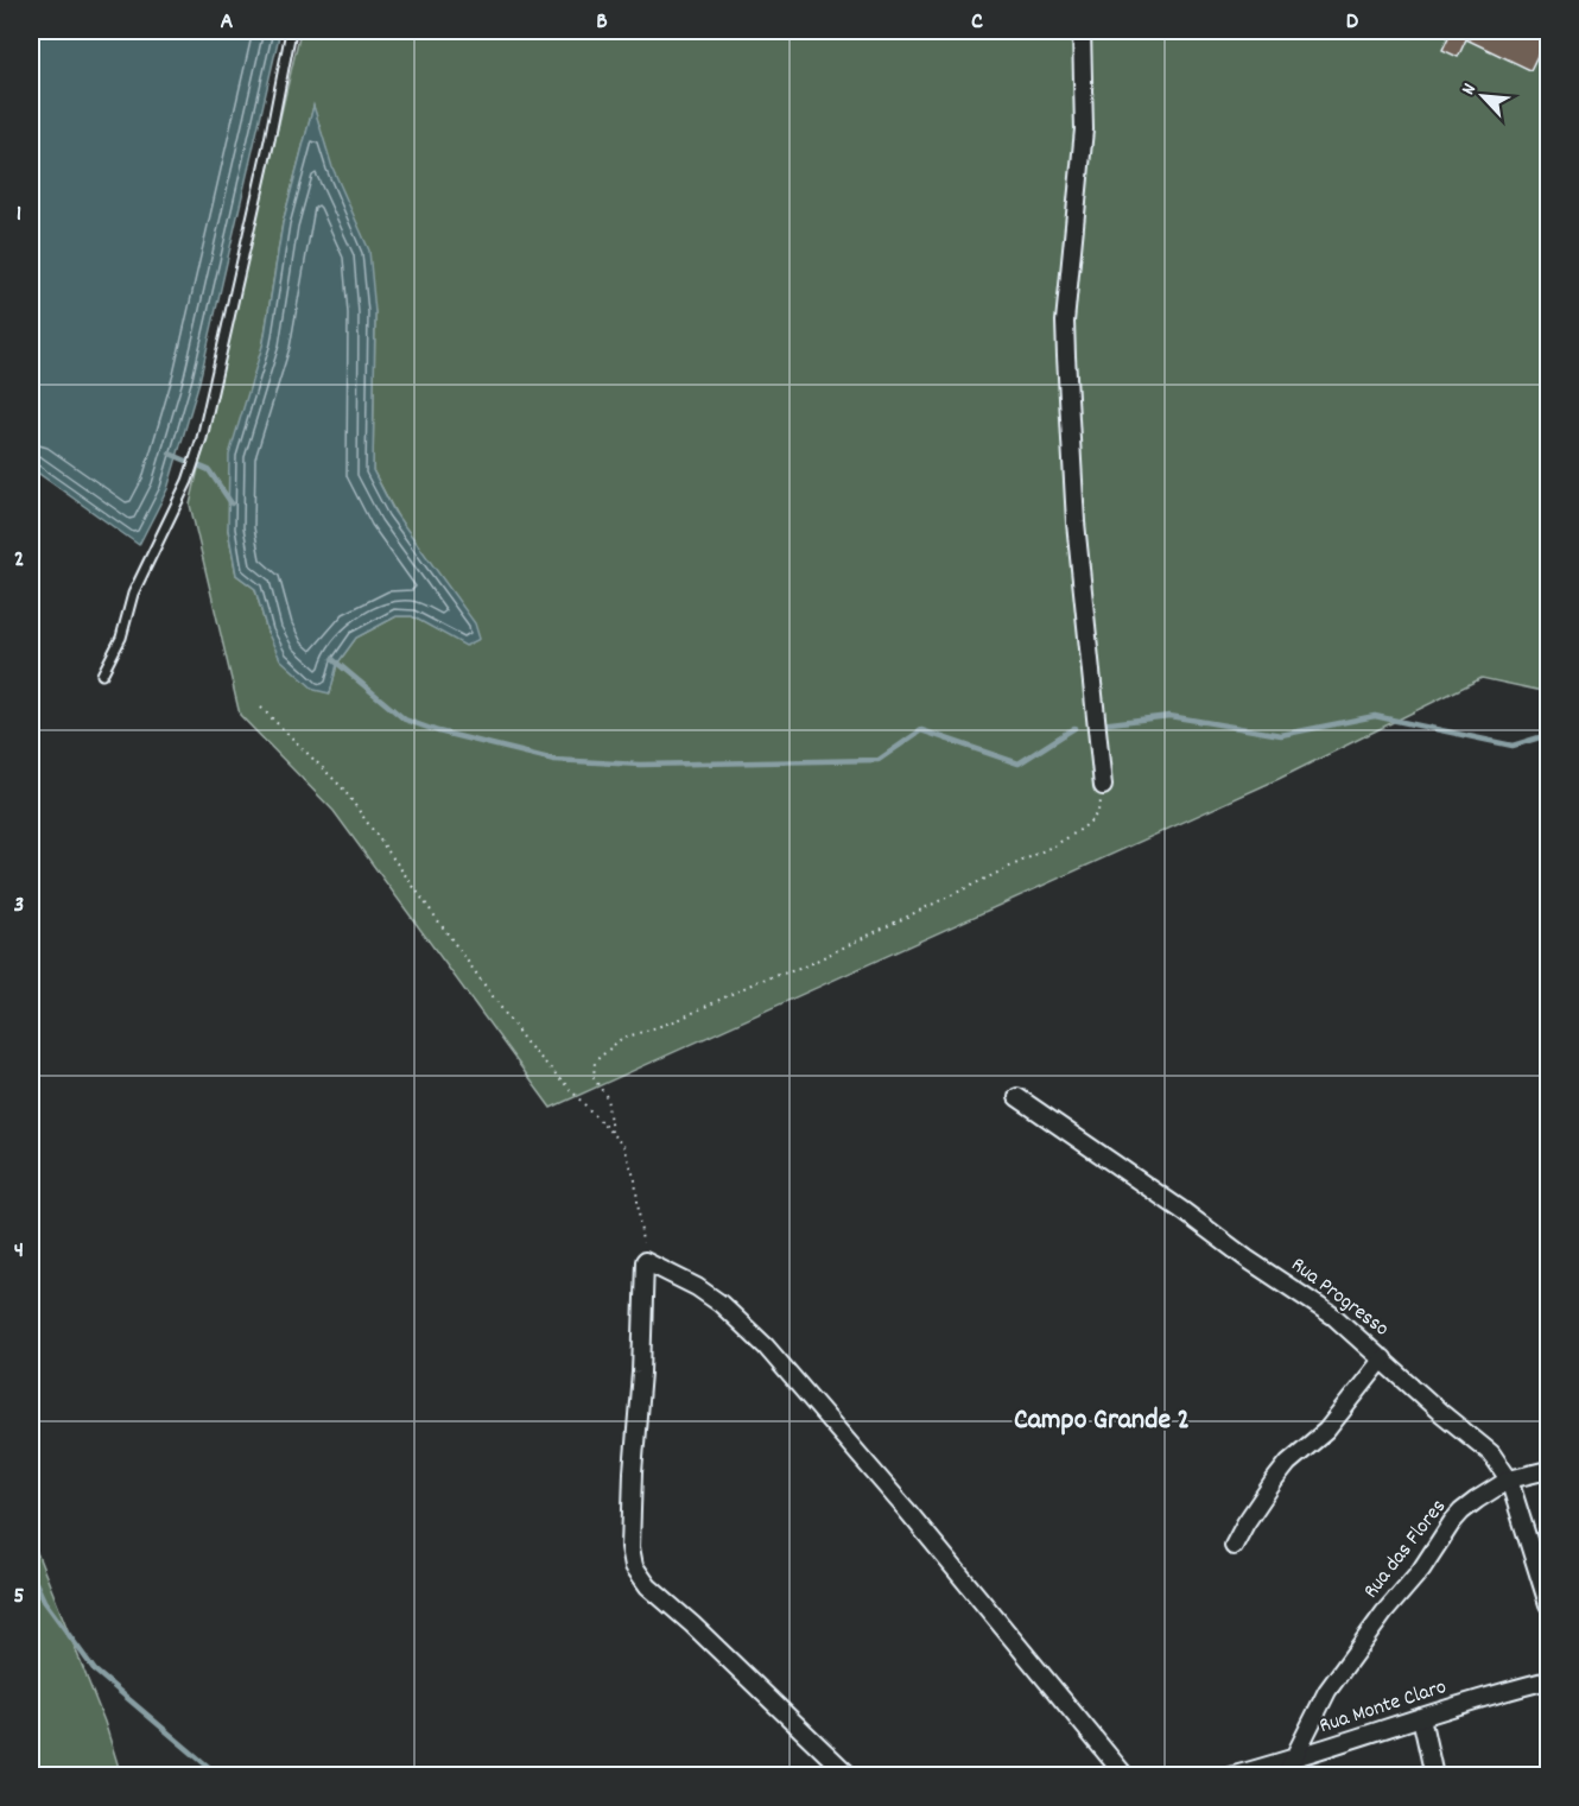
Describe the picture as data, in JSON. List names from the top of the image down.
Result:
{
  "streets": {
    "street": ["Rua Progresso", "Rua das Flores", "Rua Monte Claro"]
  },
  "crossings": [
    ["Rua Progresso", "Rua das Flores"],
    ["Rua das Flores", "Rua Monte Claro"]
  ],
  "districts": ["Campo Grande 2"],
  "north": "top left",
  "grid": {
    "columns": [
      "A",
      "B",
      "C",
      "D"
    ],
    "rows": [
      "1",
      "2",
      "3",
      "4",
      "5"
    ]
  }
}
